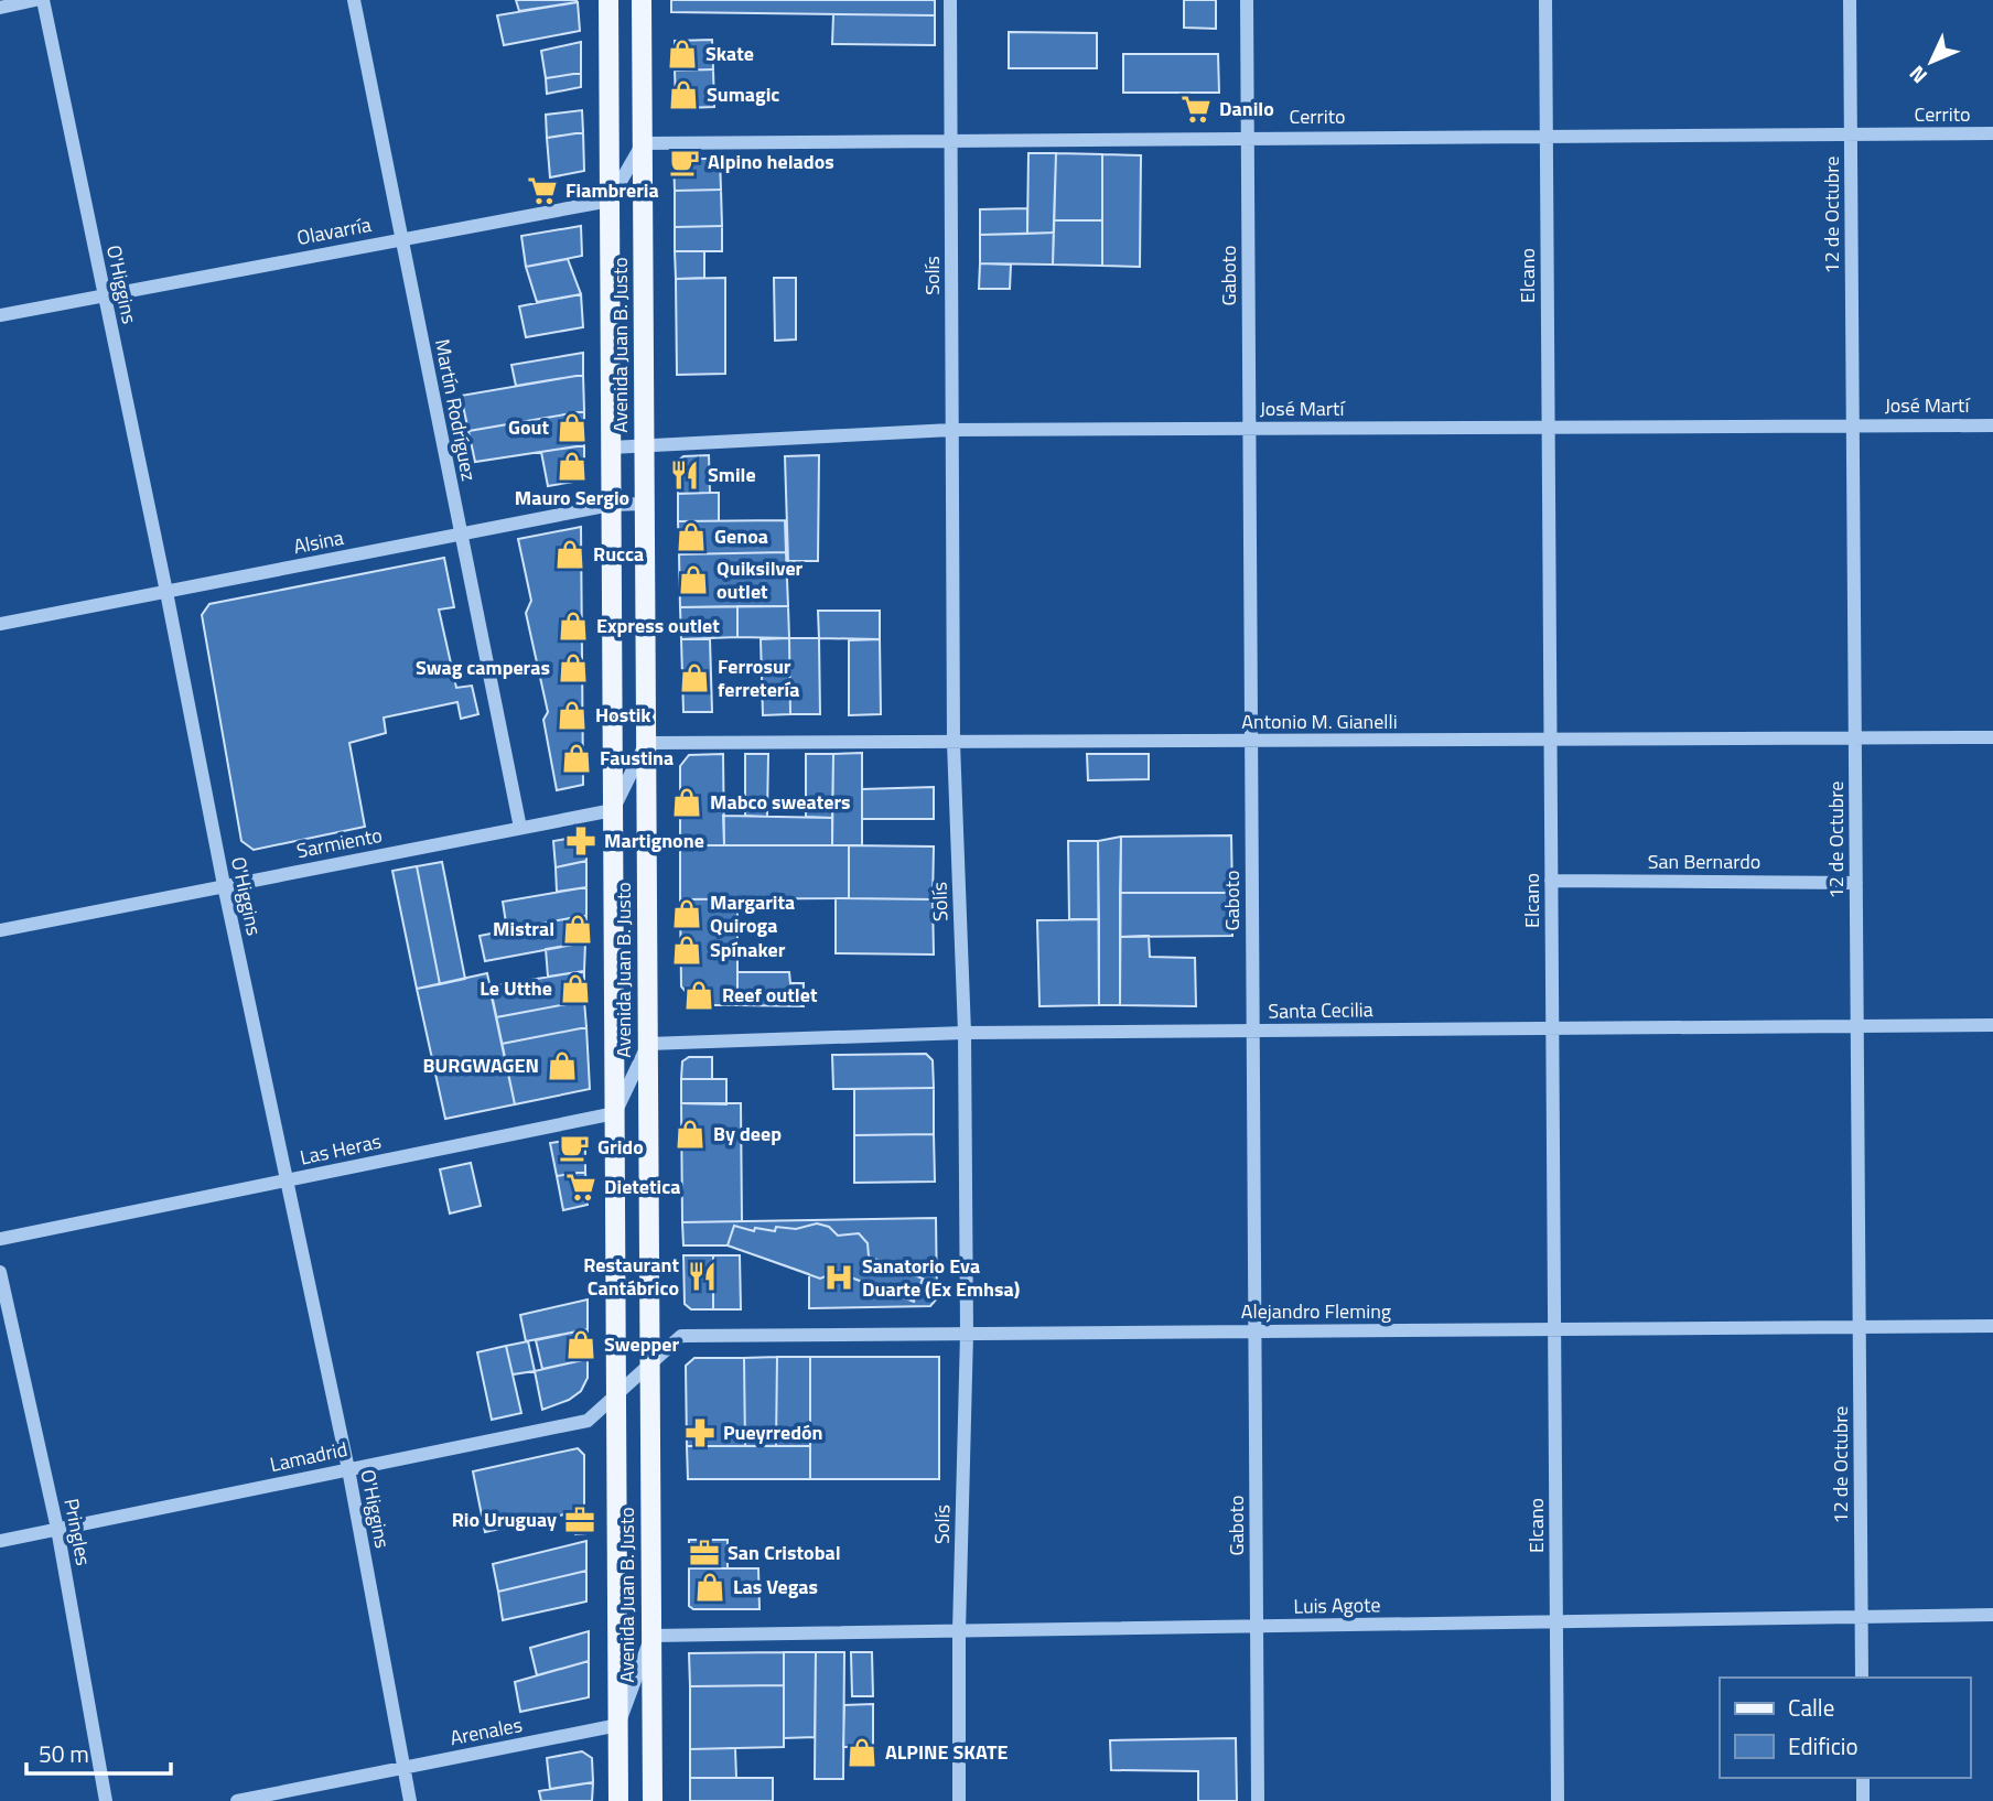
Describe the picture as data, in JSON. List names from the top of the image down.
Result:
{
  "streets": {
    "main road": ["Avenida Juan B. Justo"],
    "street": [
      "Cerrito",
      "12 de Octubre",
      "Olavarría",
      "Solís",
      "Gaboto",
      "Elcano",
      "O'Higgins",
      "José Martí",
      "Martín Rodríguez",
      "Alsina",
      "Antonio M. Gianelli",
      "Sarmiento",
      "San Bernardo",
      "Santa Cecilia",
      "Las Heras",
      "Alejandro Fleming",
      "Lamadrid",
      "Pringles",
      "Luis Agote",
      "Arenales"
    ]
  },
  "crossings": [
    ["Cerrito", "12 de Octubre"],
    ["Cerrito", "Solís"],
    ["Cerrito", "Gaboto"],
    ["Cerrito", "Elcano"],
    ["Cerrito", "Avenida Juan B. Justo"],
    ["12 de Octubre", "José Martí"],
    ["12 de Octubre", "Antonio M. Gianelli"],
    ["12 de Octubre", "San Bernardo"],
    ["12 de Octubre", "Santa Cecilia"],
    ["12 de Octubre", "Alejandro Fleming"],
    ["12 de Octubre", "Luis Agote"],
    ["Olavarría", "O'Higgins"],
    ["Olavarría", "Avenida Juan B. Justo"],
    ["Olavarría", "Martín Rodríguez"],
    ["Solís", "José Martí"],
    ["Solís", "Antonio M. Gianelli"],
    ["Solís", "Santa Cecilia"],
    ["Solís", "Alejandro Fleming"],
    ["Solís", "Luis Agote"],
    ["Gaboto", "José Martí"],
    ["Gaboto", "Antonio M. Gianelli"],
    ["Gaboto", "Santa Cecilia"],
    ["Gaboto", "Alejandro Fleming"],
    ["Gaboto", "Luis Agote"],
    ["Elcano", "José Martí"],
    ["Elcano", "Antonio M. Gianelli"],
    ["Elcano", "San Bernardo"],
    ["Elcano", "Santa Cecilia"],
    ["Elcano", "Alejandro Fleming"],
    ["Elcano", "Luis Agote"],
    ["O'Higgins", "Alsina"],
    ["O'Higgins", "Sarmiento"],
    ["O'Higgins", "Las Heras"],
    ["O'Higgins", "Lamadrid"],
    ["O'Higgins", "Arenales"],
    ["Avenida Juan B. Justo", "José Martí"],
    ["Avenida Juan B. Justo", "Alsina"],
    ["Avenida Juan B. Justo", "Antonio M. Gianelli"],
    ["Avenida Juan B. Justo", "Sarmiento"],
    ["Avenida Juan B. Justo", "Santa Cecilia"],
    ["Avenida Juan B. Justo", "Las Heras"],
    ["Avenida Juan B. Justo", "Alejandro Fleming"],
    ["Avenida Juan B. Justo", "Lamadrid"],
    ["Avenida Juan B. Justo", "Luis Agote"],
    ["Avenida Juan B. Justo", "Arenales"],
    ["Martín Rodríguez", "Alsina"],
    ["Martín Rodríguez", "Sarmiento"],
    ["Alejandro Fleming", "Lamadrid"],
    ["Lamadrid", "Pringles"]
  ],
  "places": {
    "shop": [
      "Skate",
      "Sumagic",
      "Gout",
      "Mauro Sergio",
      "Genoa",
      "Rucca",
      "Quiksilver outlet",
      "Express outlet",
      "Swag camperas",
      "Ferrosur ferretería",
      "Hostik",
      "Faustina",
      "Mabco sweaters",
      "Margarita Quiroga",
      "Mistral",
      "Spínaker",
      "Le Utthe",
      "Reef outlet",
      "BURGWAGEN",
      "By deep",
      "Swepper",
      "Las Vegas",
      "ALPINE SKATE"
    ],
    "supermarket": ["Danilo", "Fiambreria", "Dietetica"],
    "cafe": ["Alpino helados", "Grido"],
    "restaurant": ["Smile", "Restaurant Cantábrico"],
    "pharmacy": ["Martignone", "Pueyrredón"],
    "hospital": ["Sanatorio Eva Duarte (Ex Emhsa)"],
    "office": ["Rio Uruguay", "San Cristobal"]
  },
  "legend": ["Calle", "Edificio"],
  "scale_bar": "50 m",
  "north": "bottom left"
}
